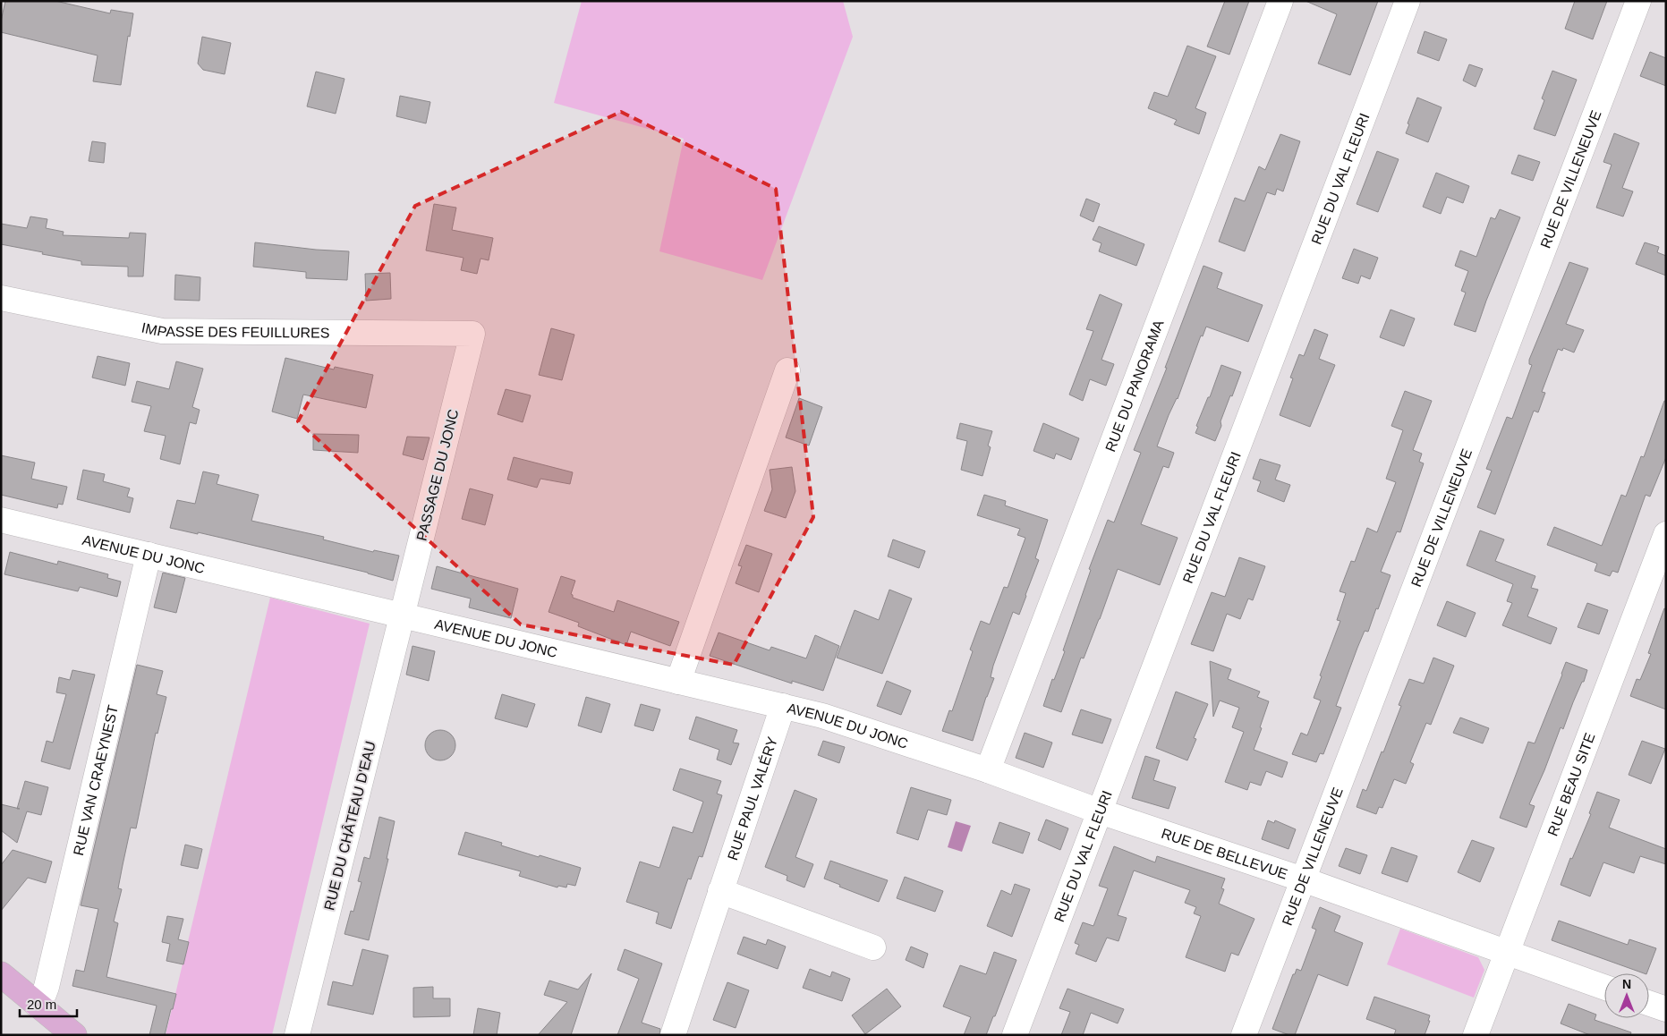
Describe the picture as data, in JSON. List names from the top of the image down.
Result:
{
  "streets": {
    "street": [
      "RUE DU VAL FLEURI",
      "RUE DE VILLENEUVE",
      "IMPASSE DES FEUILLURES",
      "RUE DU PANORAMA",
      "PASSAGE DU JONC",
      "AVENUE DU JONC",
      "RUE VAN CRAEYNEST",
      "RUE BEAU SITE",
      "RUE PAUL VALÉRY",
      "RUE DU CHÂTEAU D'EAU",
      "RUE DE BELLEVUE"
    ]
  },
  "crossings": [
    ["RUE DU VAL FLEURI", "RUE DE BELLEVUE"],
    ["RUE DE VILLENEUVE", "RUE DE BELLEVUE"],
    ["IMPASSE DES FEUILLURES", "PASSAGE DU JONC"],
    ["RUE DU PANORAMA", "AVENUE DU JONC"],
    ["RUE DU PANORAMA", "RUE DE BELLEVUE"],
    ["PASSAGE DU JONC", "AVENUE DU JONC"],
    ["PASSAGE DU JONC", "RUE DU CHÂTEAU D'EAU"],
    ["AVENUE DU JONC", "RUE VAN CRAEYNEST"],
    ["AVENUE DU JONC", "RUE PAUL VALÉRY"],
    ["AVENUE DU JONC", "RUE DU CHÂTEAU D'EAU"],
    ["AVENUE DU JONC", "RUE DE BELLEVUE"],
    ["RUE BEAU SITE", "RUE DE BELLEVUE"]
  ],
  "scale_bar": "20 m",
  "north": "top"
}
